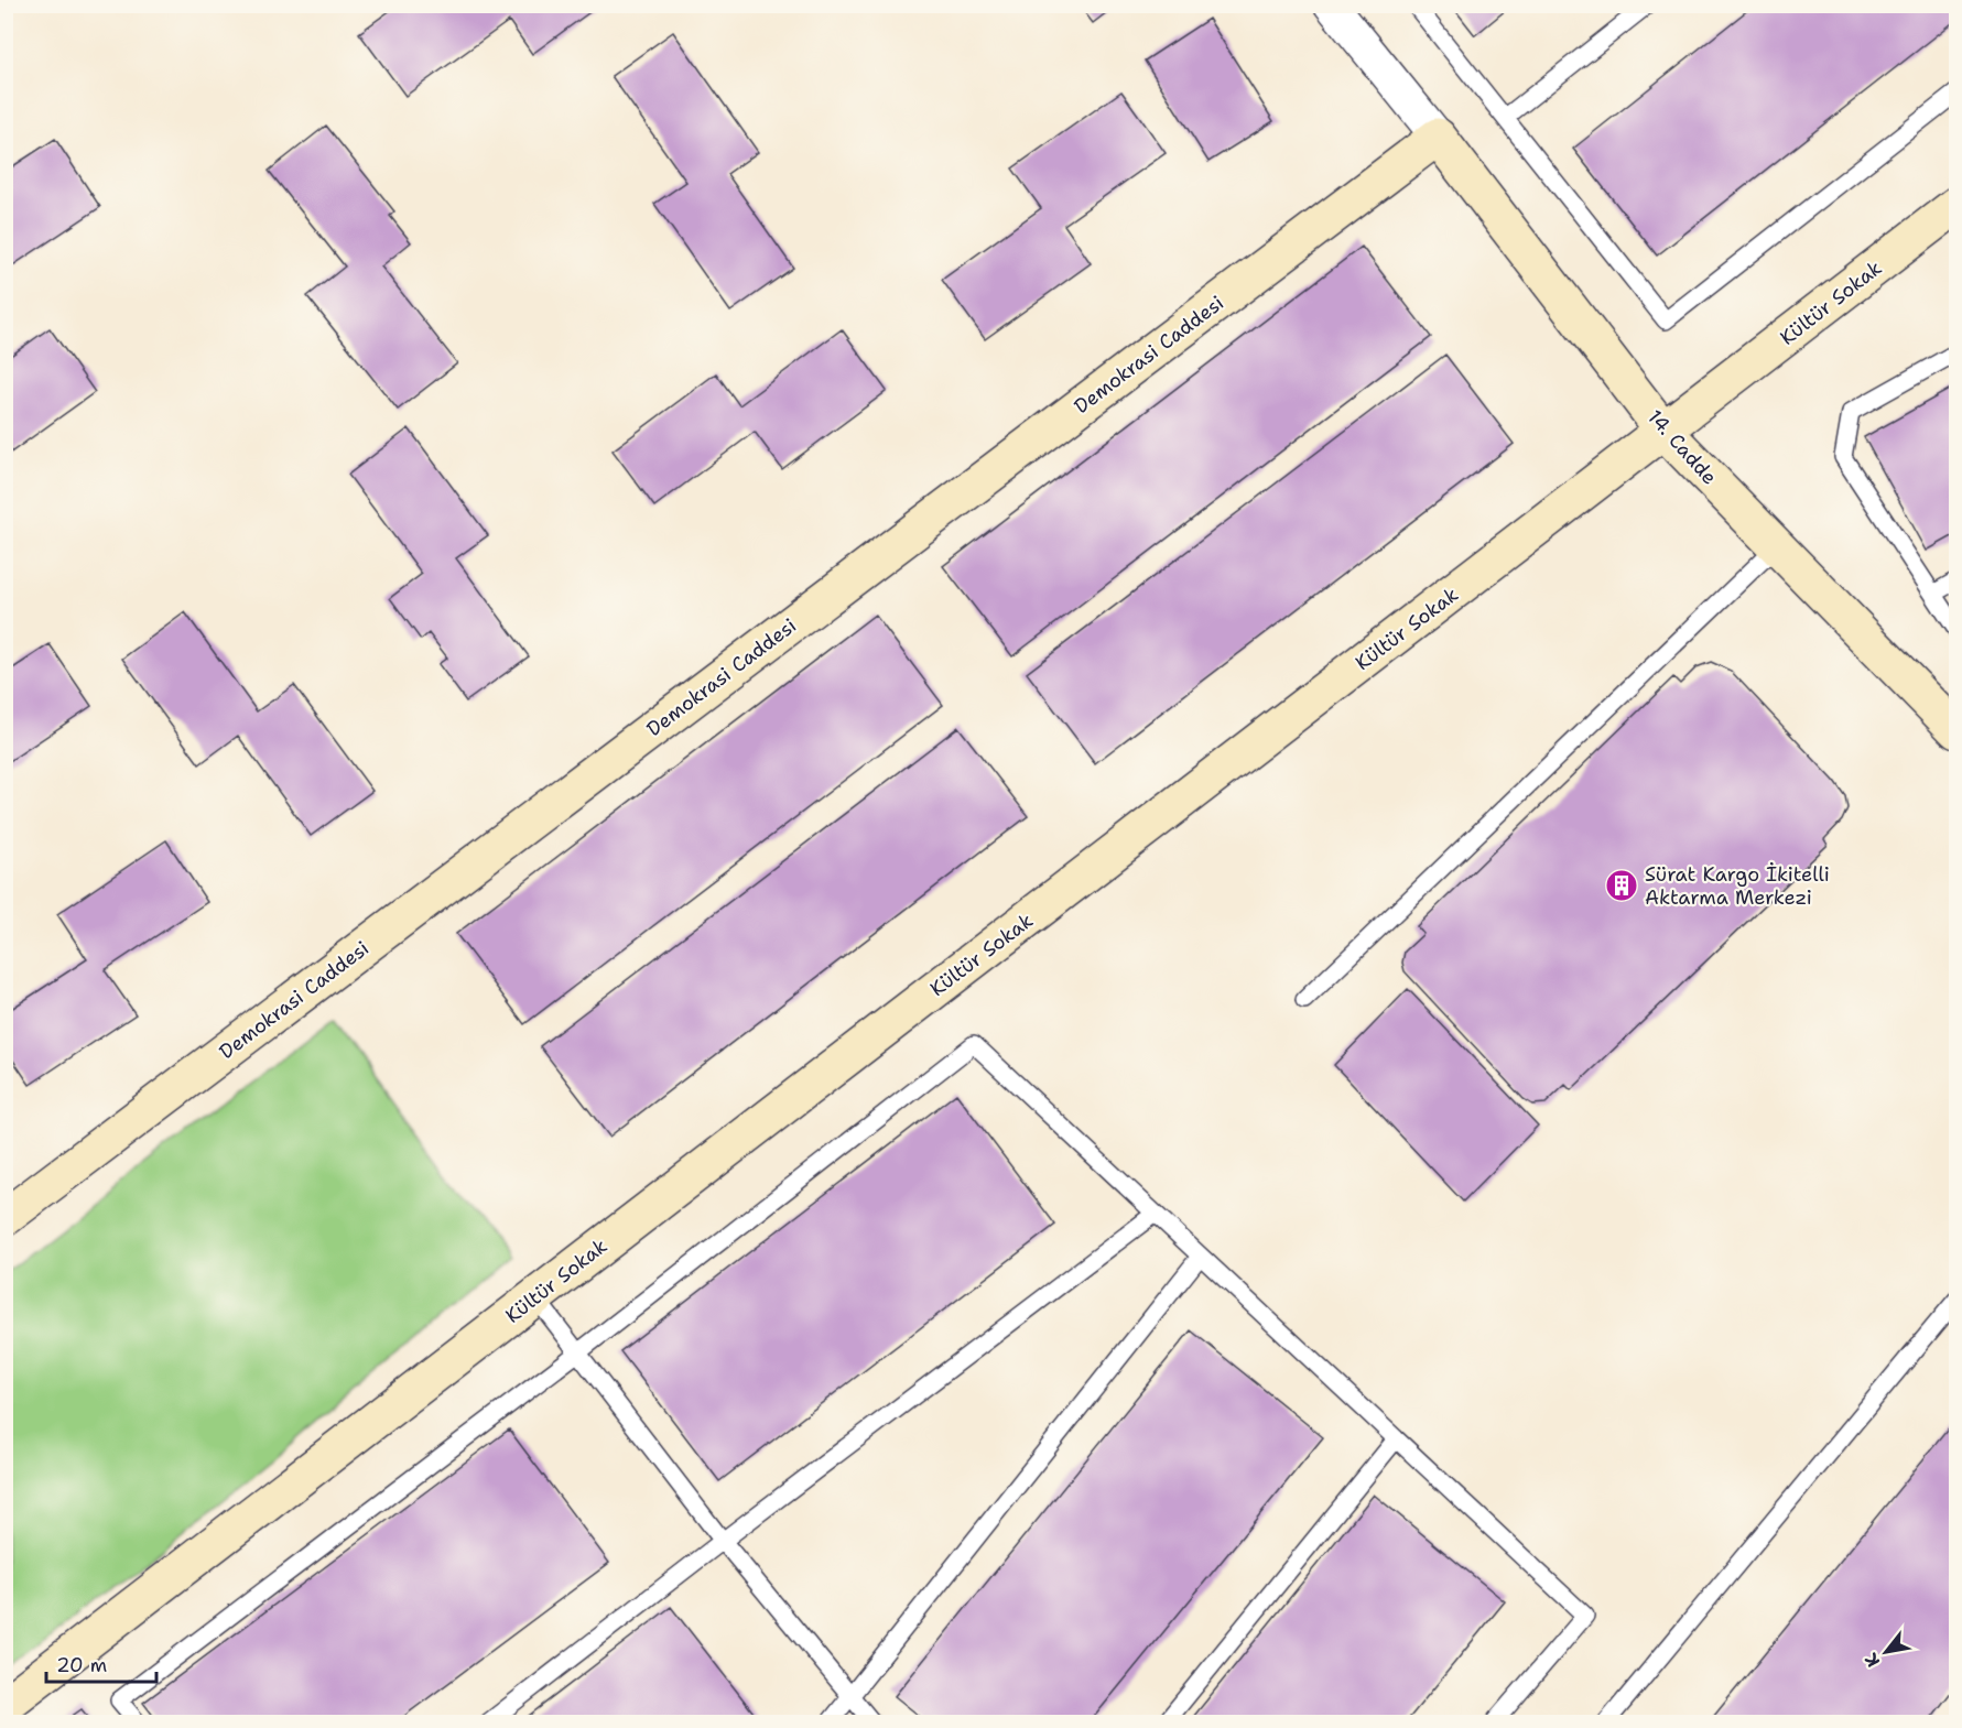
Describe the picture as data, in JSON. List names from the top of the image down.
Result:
{
  "streets": {
    "street": ["Kültür Sokak", "Demokrasi Caddesi", "14. Cadde"]
  },
  "crossings": [
    ["Kültür Sokak", "14. Cadde"],
    ["Demokrasi Caddesi", "14. Cadde"]
  ],
  "places": {
    "building": ["Sürat Kargo İkitelli Aktarma Merkezi"]
  },
  "scale_bar": "20 m",
  "north": "bottom left"
}
